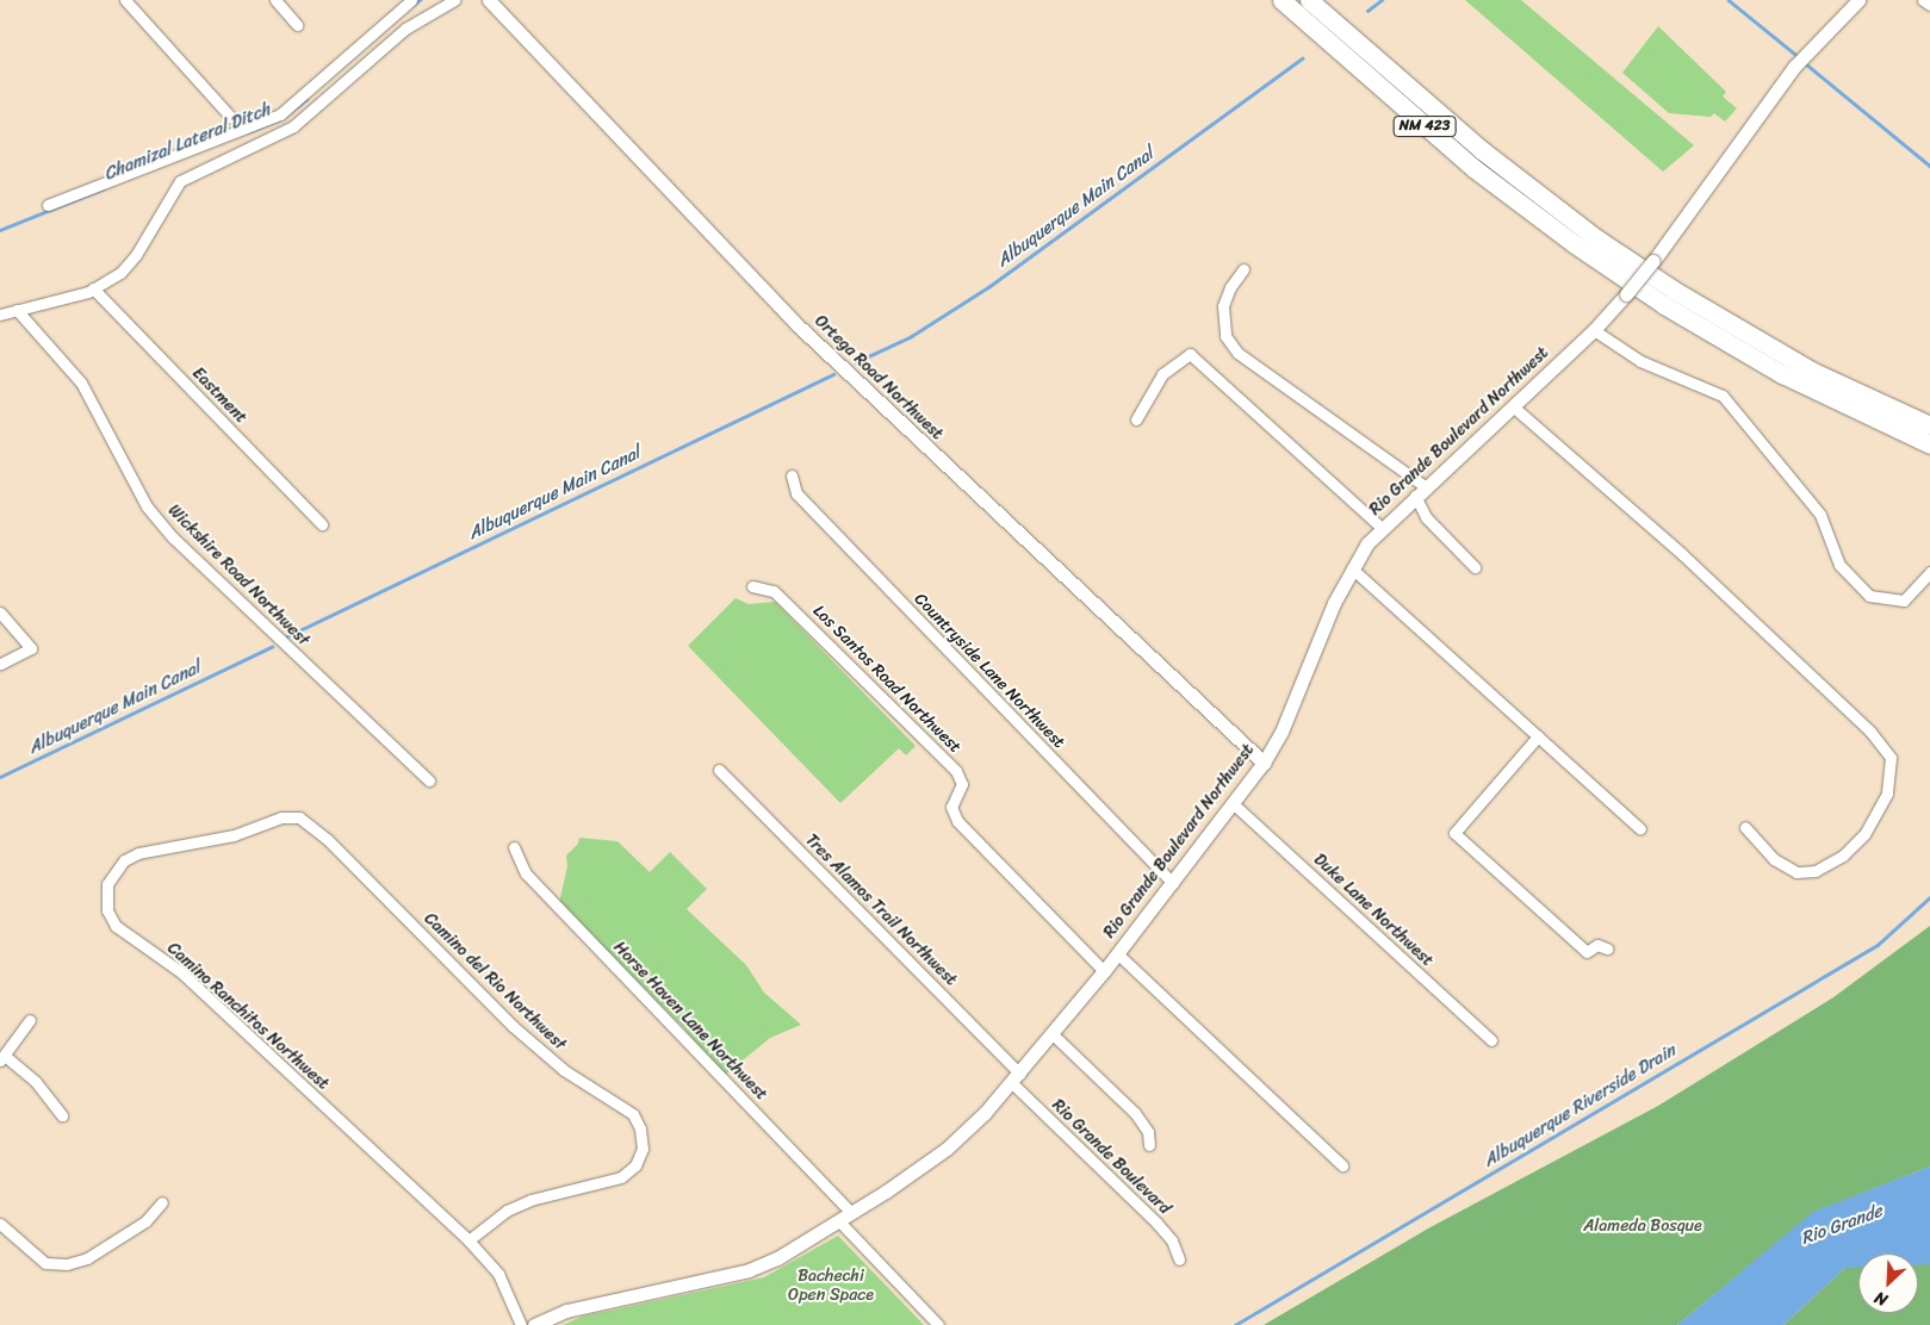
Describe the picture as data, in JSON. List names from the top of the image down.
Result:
{
  "streets": {
    "highway": ["NM 423"],
    "street": [
      "Ortega Road Northwest",
      "Eastment",
      "Rio Grande Boulevard Northwest",
      "Wickshire Road Northwest",
      "Countryside Lane Northwest",
      "Los Santos Road Northwest",
      "Tres Alamos Trail Northwest",
      "Duke Lane Northwest",
      "Camino del Rio Northwest",
      "Camino Ranchitos Northwest",
      "Horse Haven Lane Northwest",
      "Rio Grande Boulevard"
    ]
  },
  "crossings": [
    ["Ortega Road Northwest", "Rio Grande Boulevard Northwest"],
    ["Rio Grande Boulevard Northwest", "Countryside Lane Northwest"],
    ["Rio Grande Boulevard Northwest", "Los Santos Road Northwest"],
    ["Rio Grande Boulevard Northwest", "Tres Alamos Trail Northwest"],
    ["Rio Grande Boulevard Northwest", "Duke Lane Northwest"],
    ["Rio Grande Boulevard Northwest", "Horse Haven Lane Northwest"],
    ["Rio Grande Boulevard Northwest", "Rio Grande Boulevard"],
    ["Tres Alamos Trail Northwest", "Rio Grande Boulevard"],
    ["Camino del Rio Northwest", "Camino Ranchitos Northwest"]
  ],
  "water": [
    "Chamizal Lateral Ditch",
    "Albuquerque Main Canal",
    "Albuquerque Riverside Drain",
    "Rio Grande"
  ],
  "parks": ["Alameda Bosque", "Bachechi Open Space"],
  "north": "bottom left"
}
